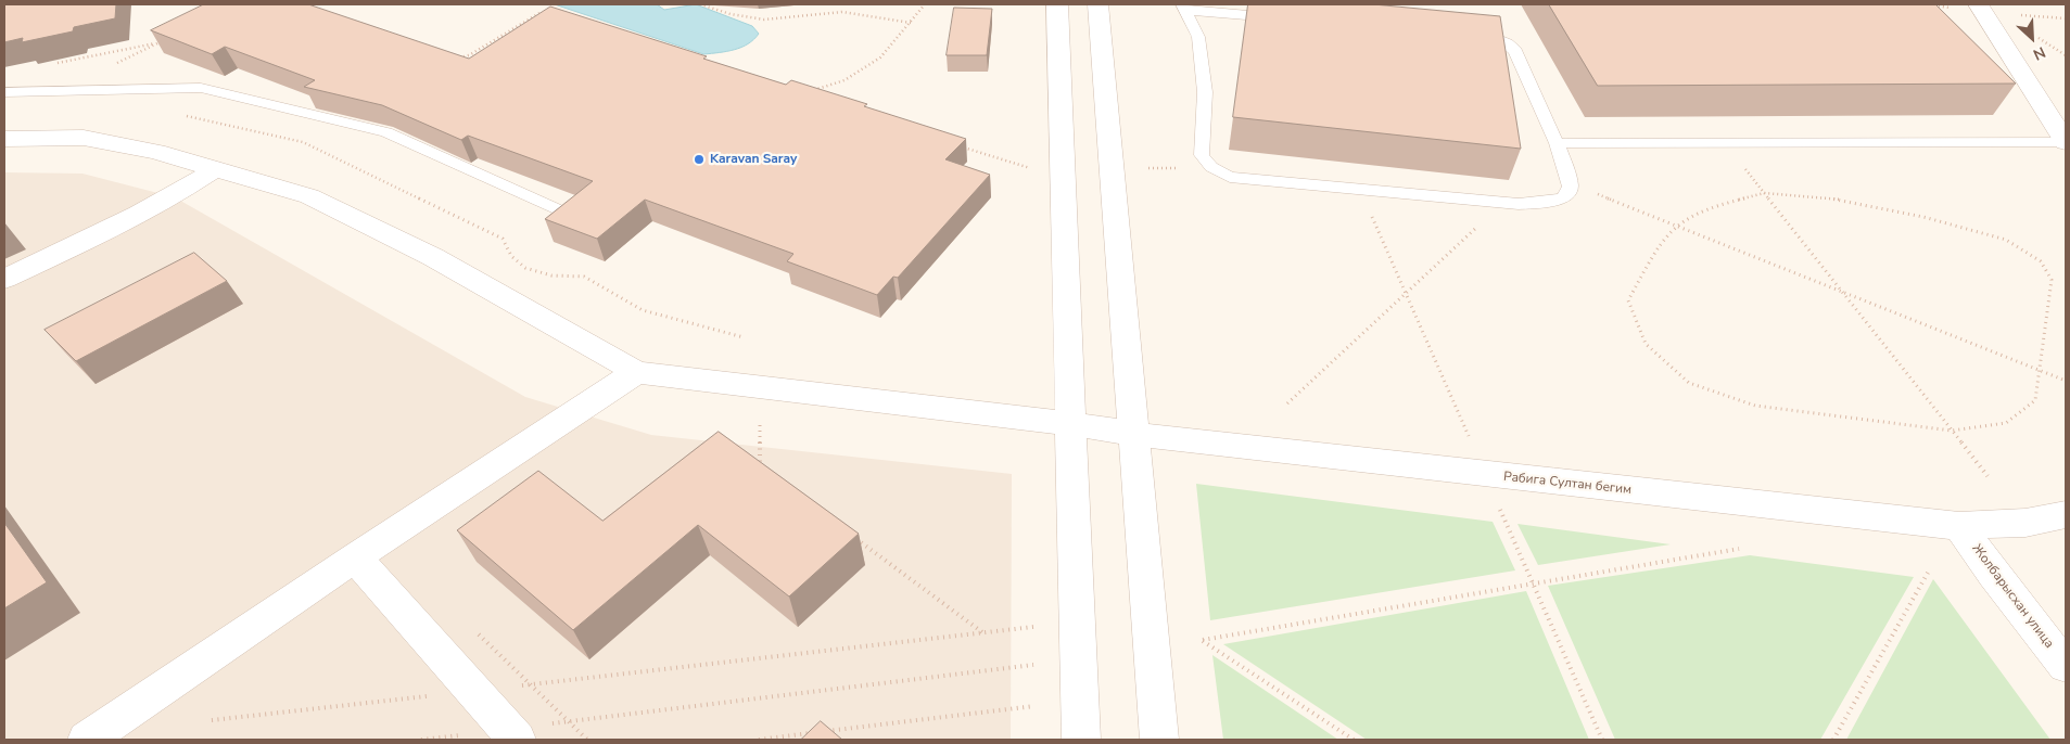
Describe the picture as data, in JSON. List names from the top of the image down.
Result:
{
  "streets": {
    "street": ["Рабига Султан бегим", "Жолбарысхан улица"]
  },
  "crossings": [
    ["Рабига Султан бегим", "Жолбарысхан улица"]
  ],
  "places": ["Karavan Saray"],
  "north": "bottom right"
}
